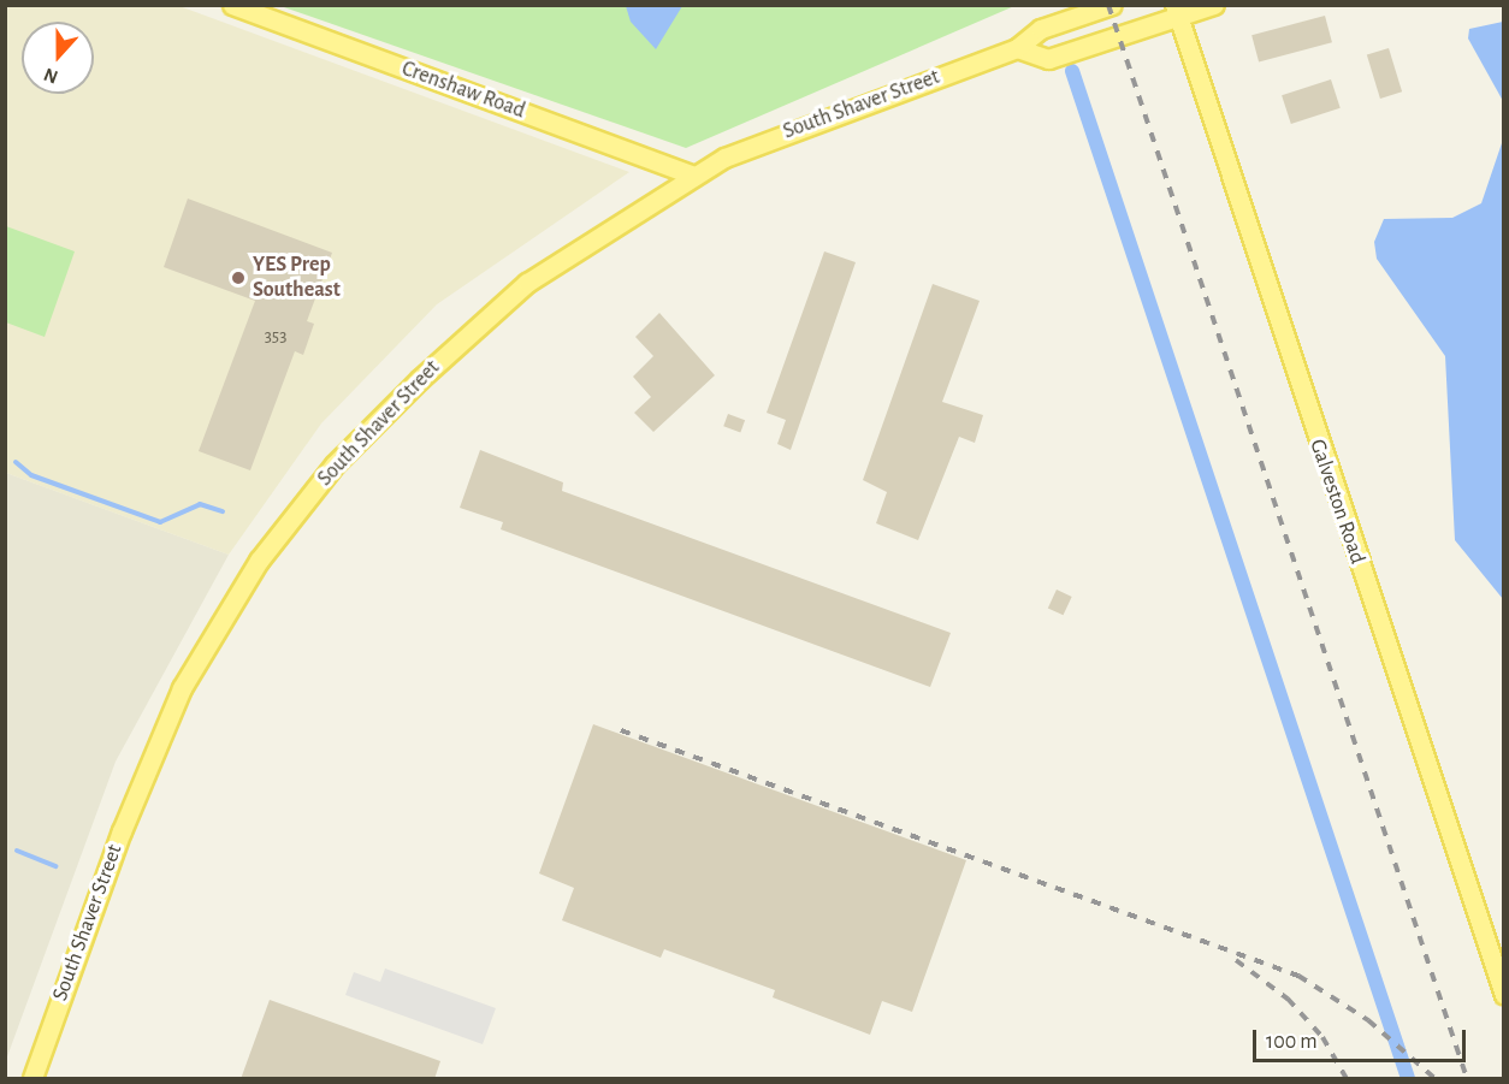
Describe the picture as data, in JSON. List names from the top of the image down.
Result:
{
  "streets": {
    "main road": ["Crenshaw Road", "South Shaver Street", "Galveston Road"]
  },
  "crossings": [
    ["Crenshaw Road", "South Shaver Street"]
  ],
  "places": ["YES Prep Southeast"],
  "house_numbers": ["353"],
  "scale_bar": "100 m",
  "north": "bottom"
}
